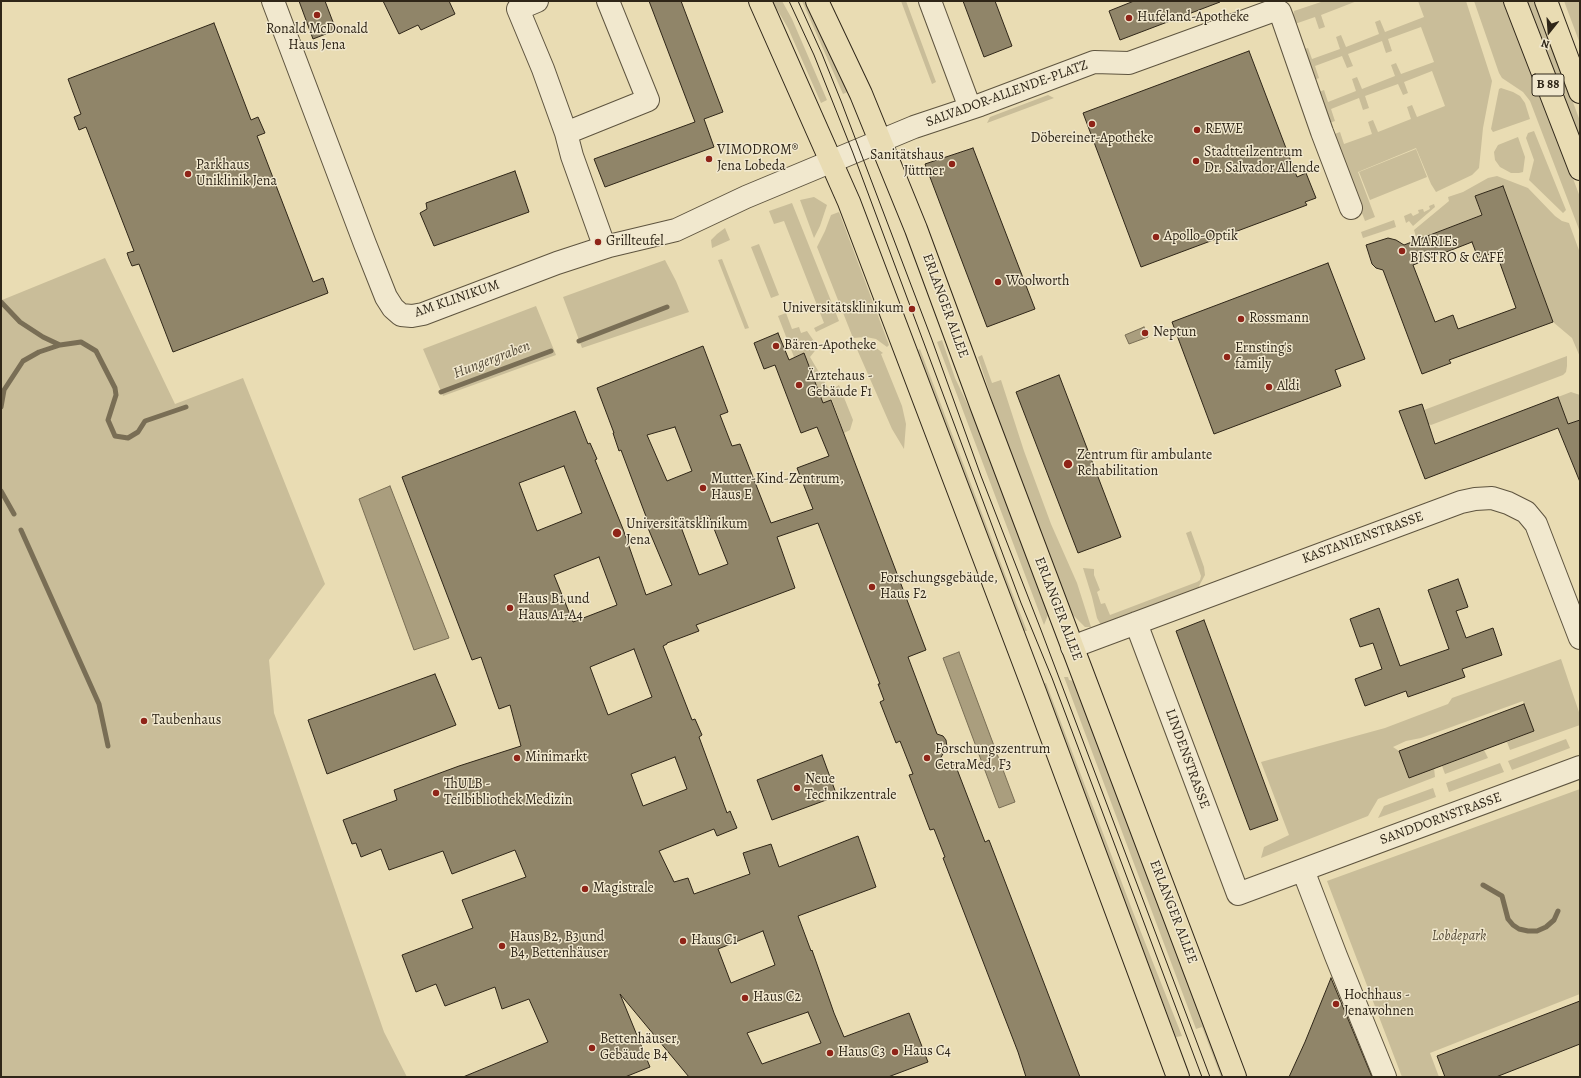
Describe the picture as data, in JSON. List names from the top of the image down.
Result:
{
  "streets": {
    "main road": ["B 88", "ERLANGER ALLEE"],
    "street": [
      "SALVADOR-ALLENDE-PLATZ",
      "AM KLINIKUM",
      "KASTANIENSTRASSE",
      "LINDENSTRASSE",
      "SANDDORNSTRASSE"
    ]
  },
  "crossings": [
    ["SALVADOR-ALLENDE-PLATZ", "ERLANGER ALLEE"],
    ["ERLANGER ALLEE", "KASTANIENSTRASSE"],
    ["KASTANIENSTRASSE", "LINDENSTRASSE"],
    ["LINDENSTRASSE", "SANDDORNSTRASSE"]
  ],
  "water": ["Hungergraben"],
  "parks": ["Lobdepark"],
  "places": [
    "Ronald McDonald Haus Jena",
    "Hufeland-Apotheke",
    "Döbereiner-Apotheke",
    "REWE",
    "VIMODROM® Jena Lobeda",
    "Stadtteilzentrum Dr. Salvador Allende",
    "Sanitätshaus Jüttner",
    "Parkhaus Uniklinik Jena",
    "Apollo-Optik",
    "Grillteufel",
    "MARIEs BISTRO & CAFÉ",
    "Woolworth",
    "Universitätsklinikum",
    "Rossmann",
    "Neptun",
    "Bären-Apotheke",
    "Ernsting's family",
    "Ärztehaus - Gebäude F1",
    "Aldi",
    "Zentrum für ambulante Rehabilitation",
    "Mutter-Kind-Zentrum, Haus E",
    "Universitätsklinikum Jena",
    "Forschungsgebäude, Haus F2",
    "Haus B1 und Haus A1-A4",
    "Taubenhaus",
    "Minimarkt",
    "Forschungszentrum CetraMed, F3",
    "Neue Technikzentrale",
    "ThULB - Teilbibliothek Medizin",
    "Magistrale",
    "Haus C1",
    "Haus B2, B3 und B4, Bettenhäuser",
    "Haus C2",
    "Hochhaus - Jenawohnen",
    "Bettenhäuser, Gebäude B4",
    "Haus C4",
    "Haus C3"
  ],
  "north": "bottom"
}
